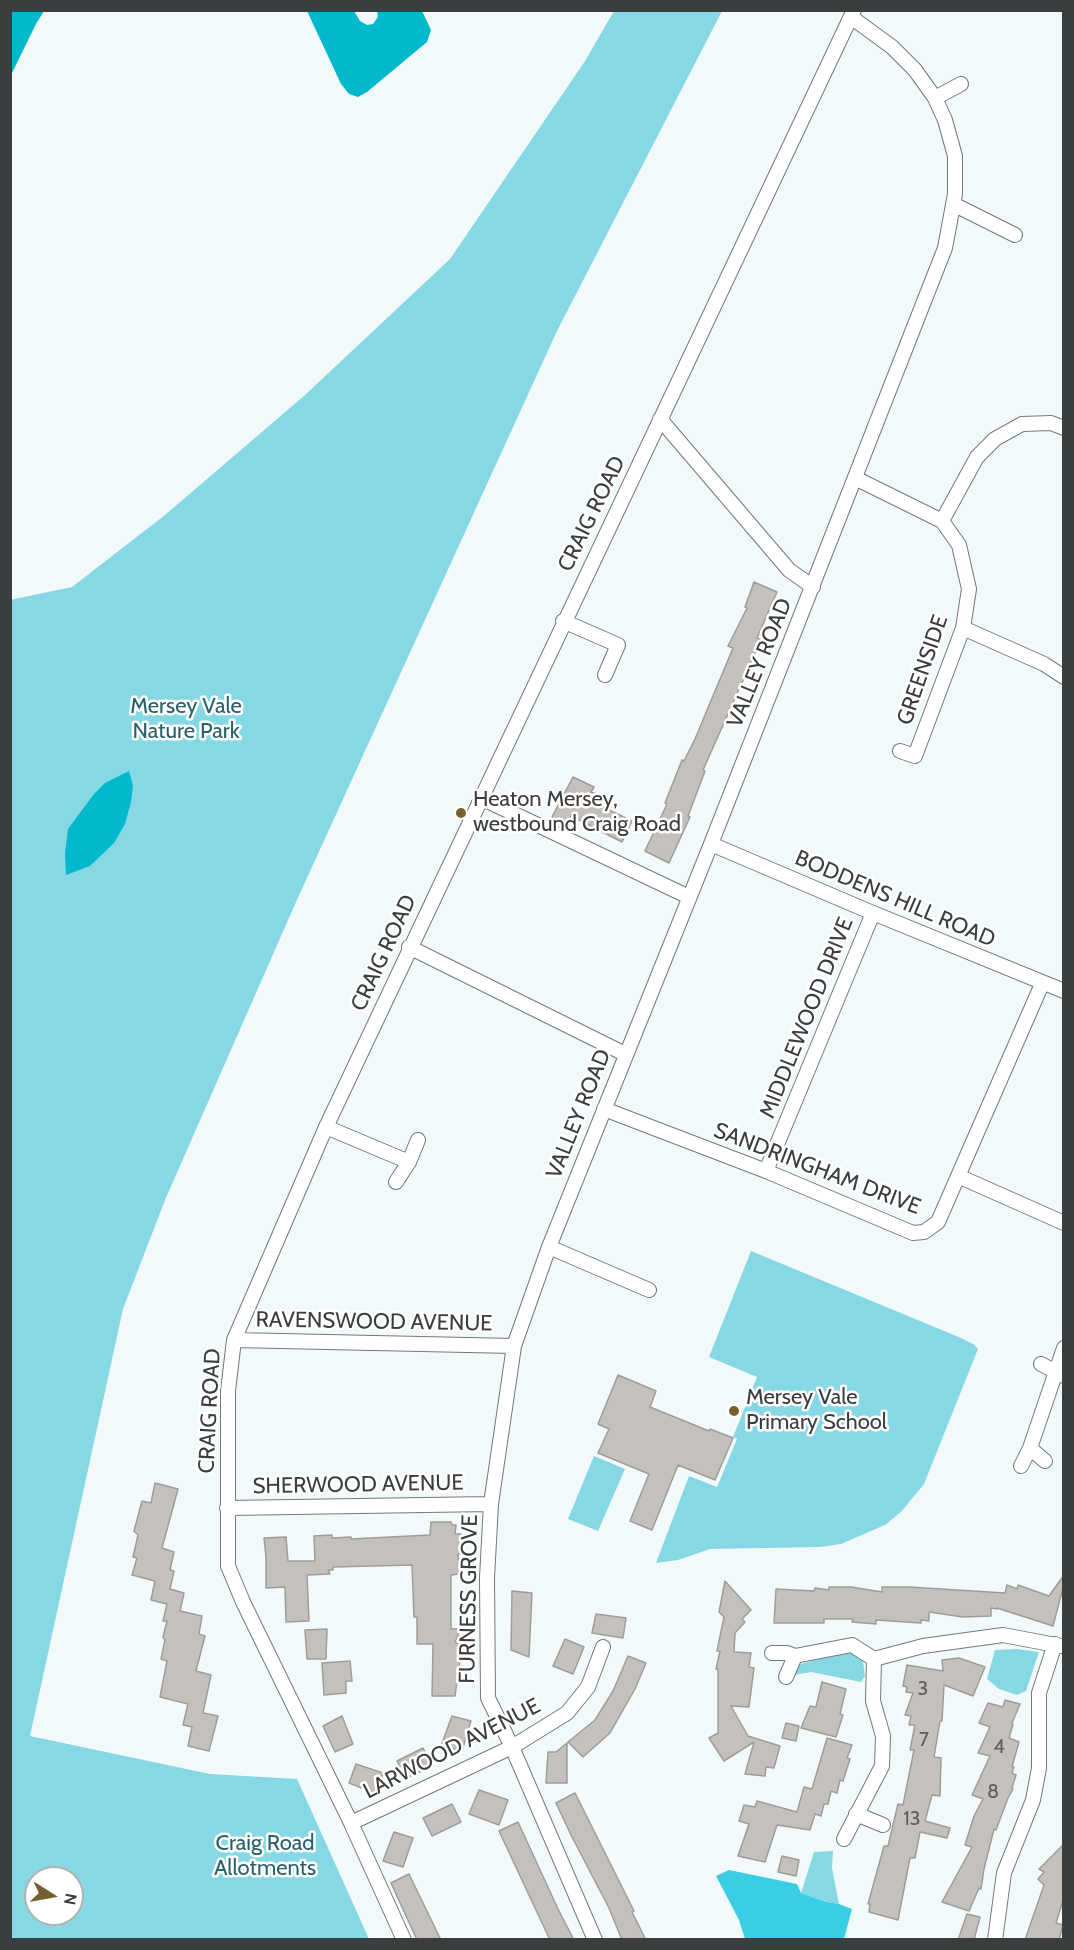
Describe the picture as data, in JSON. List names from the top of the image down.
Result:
{
  "streets": {
    "street": [
      "CRAIG ROAD",
      "VALLEY ROAD",
      "GREENSIDE",
      "BODDENS HILL ROAD",
      "MIDDLEWOOD DRIVE",
      "SANDRINGHAM DRIVE",
      "RAVENSWOOD AVENUE",
      "SHERWOOD AVENUE",
      "FURNESS GROVE",
      "LARWOOD AVENUE"
    ]
  },
  "crossings": [
    ["CRAIG ROAD", "VALLEY ROAD"],
    ["CRAIG ROAD", "RAVENSWOOD AVENUE"],
    ["CRAIG ROAD", "SHERWOOD AVENUE"],
    ["CRAIG ROAD", "LARWOOD AVENUE"],
    ["VALLEY ROAD", "GREENSIDE"],
    ["VALLEY ROAD", "BODDENS HILL ROAD"],
    ["VALLEY ROAD", "SANDRINGHAM DRIVE"],
    ["VALLEY ROAD", "RAVENSWOOD AVENUE"],
    ["VALLEY ROAD", "FURNESS GROVE"],
    ["BODDENS HILL ROAD", "MIDDLEWOOD DRIVE"],
    ["BODDENS HILL ROAD", "SANDRINGHAM DRIVE"],
    ["MIDDLEWOOD DRIVE", "SANDRINGHAM DRIVE"],
    ["RAVENSWOOD AVENUE", "FURNESS GROVE"],
    ["SHERWOOD AVENUE", "FURNESS GROVE"],
    ["FURNESS GROVE", "LARWOOD AVENUE"]
  ],
  "parks": ["Mersey Vale Nature Park", "Craig Road Allotments"],
  "places": ["Heaton Mersey, westbound Craig Road", "Mersey Vale Primary School"],
  "house_numbers": [
    "3",
    "7",
    "4",
    "8",
    "13"
  ],
  "north": "right"
}
